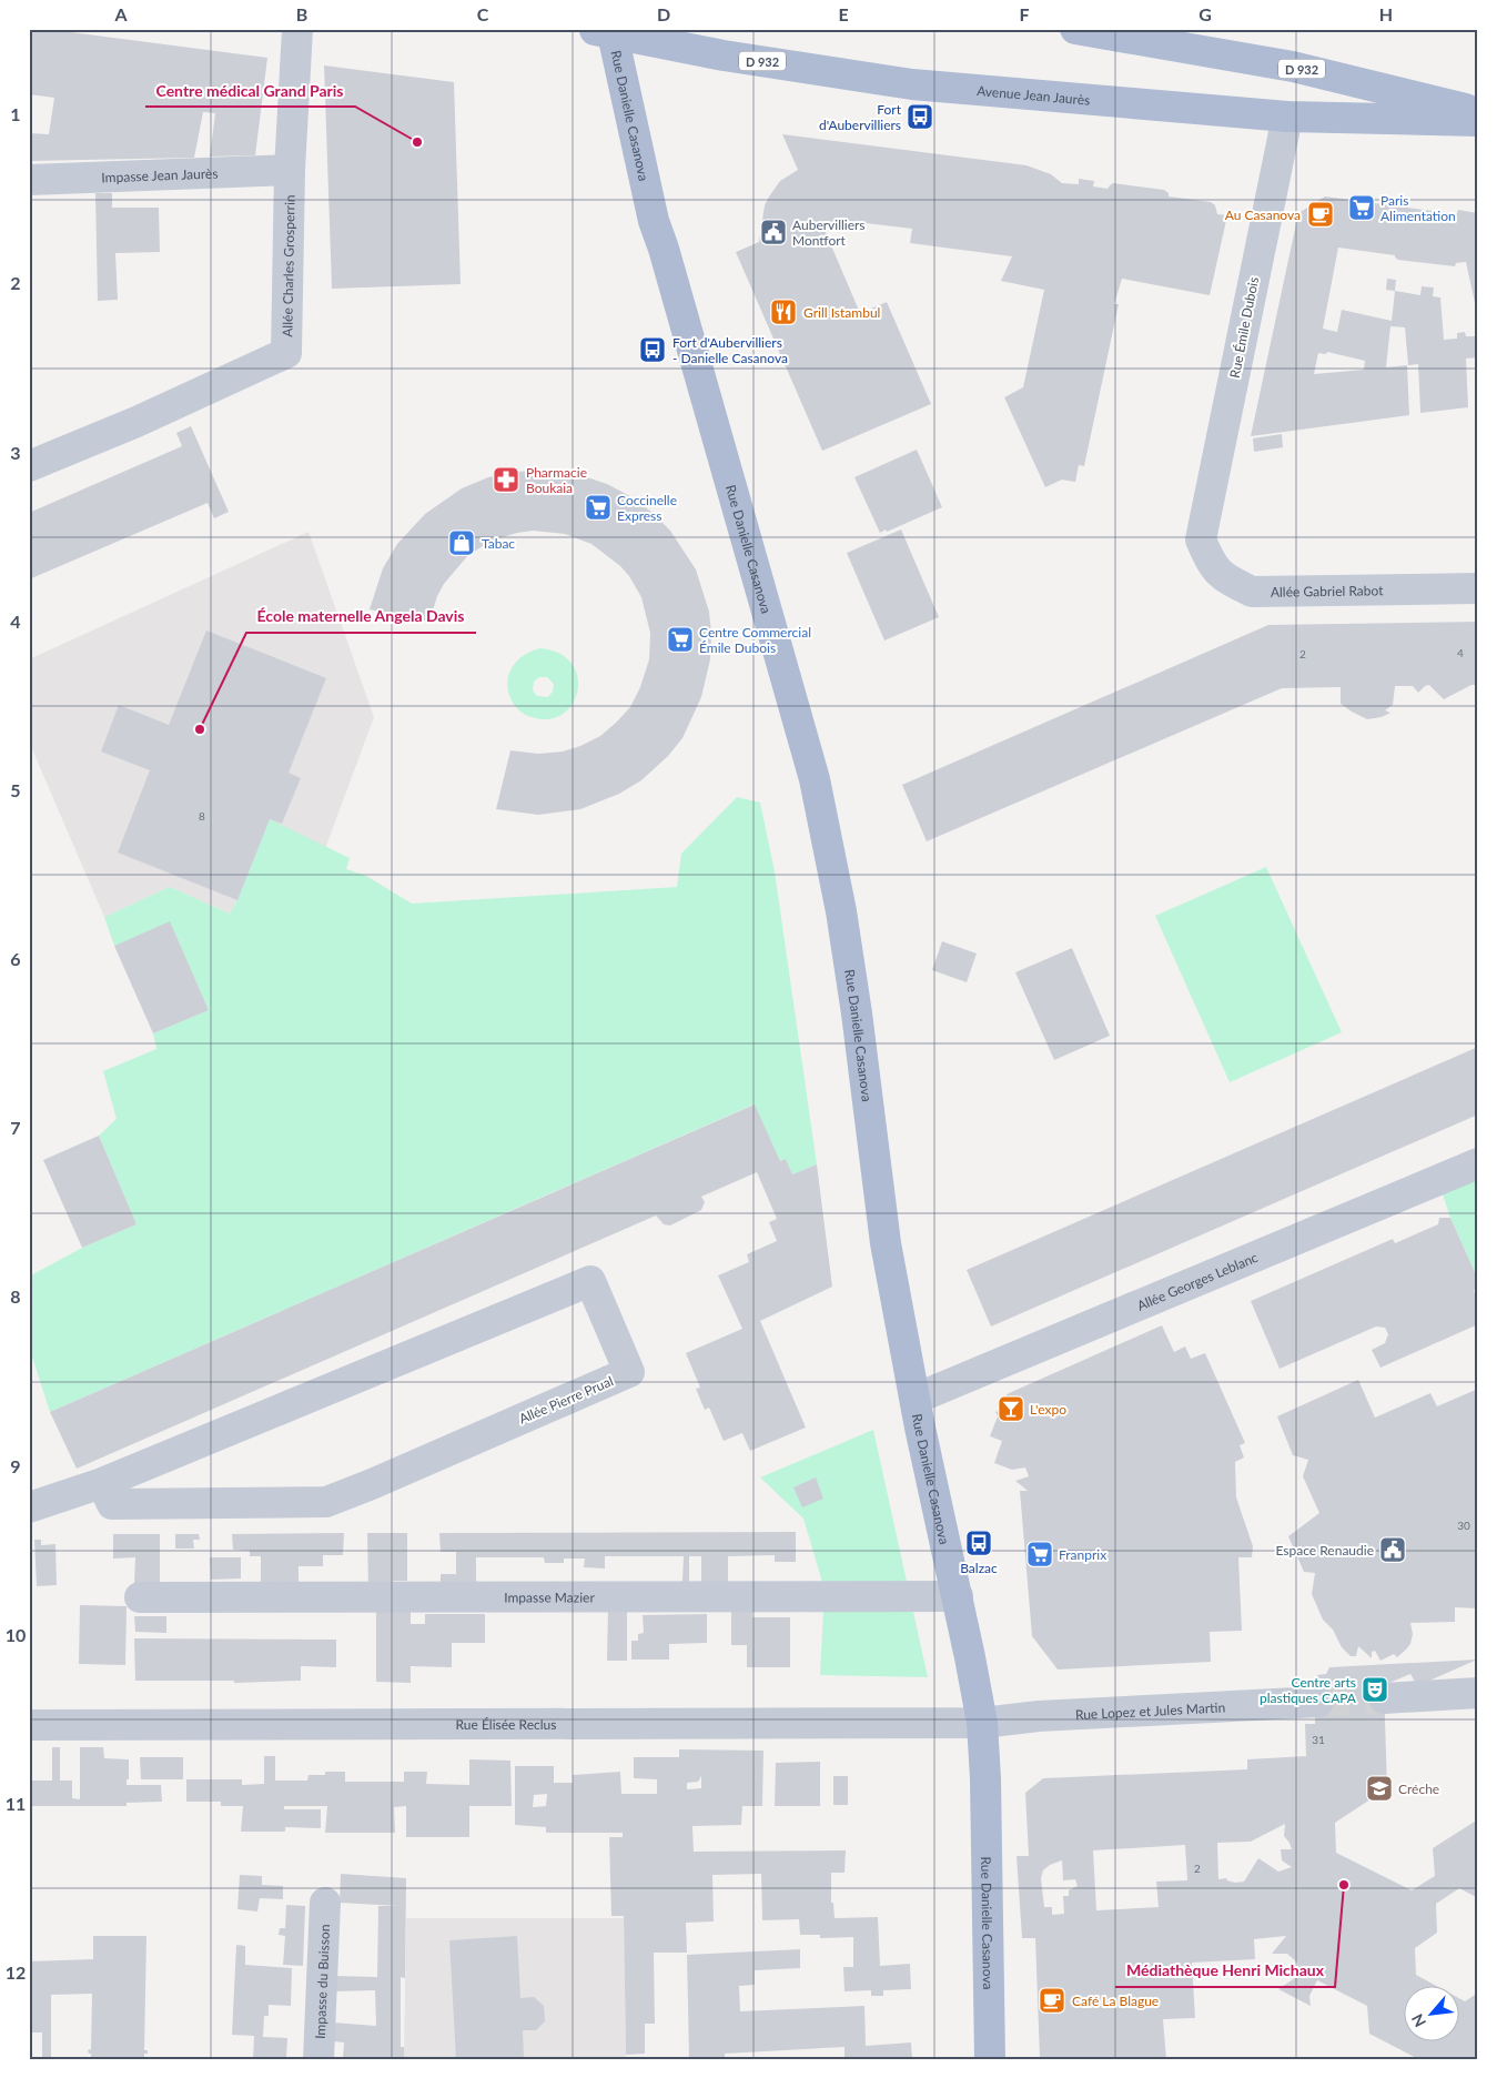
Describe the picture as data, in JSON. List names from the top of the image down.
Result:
{
  "streets": {
    "main road": ["D 932", "Avenue Jean Jaurès", "Rue Danielle Casanova"],
    "street": [
      "Impasse Jean Jaurès",
      "Allée Charles Grosperrin",
      "Rue Émile Dubois",
      "Allée Gabriel Rabot",
      "Allée Georges Leblanc",
      "Allée Pierre Prual",
      "Impasse Mazier",
      "Rue Lopez et Jules Martin",
      "Rue Élisée Reclus",
      "Impasse du Buisson"
    ]
  },
  "crossings": [
    ["Avenue Jean Jaurès", "Rue Danielle Casanova"],
    ["Avenue Jean Jaurès", "Rue Émile Dubois"],
    ["Rue Danielle Casanova", "Allée Georges Leblanc"],
    ["Rue Danielle Casanova", "Impasse Mazier"],
    ["Rue Danielle Casanova", "Rue Lopez et Jules Martin"],
    ["Rue Danielle Casanova", "Rue Élisée Reclus"],
    ["Impasse Jean Jaurès", "Allée Charles Grosperrin"],
    ["Rue Émile Dubois", "Allée Gabriel Rabot"],
    ["Rue Lopez et Jules Martin", "Rue Élisée Reclus"]
  ],
  "places": {
    "bus stop": ["Fort d'Aubervilliers", "Fort d'Aubervilliers - Danielle Casanova", "Balzac"],
    "other": ["Centre médical Grand Paris", "École maternelle Angela Davis", "Médiathèque Henri Michaux"],
    "supermarket": [
      "Paris Alimentation",
      "Coccinelle Express",
      "Centre Commercial Émile Dubois",
      "Franprix"
    ],
    "cafe": ["Au Casanova", "Café La Blague"],
    "public building": ["Aubervilliers Montfort", "Espace Renaudie"],
    "restaurant": ["Grill Istambul"],
    "pharmacy": ["Pharmacie Boukaia"],
    "shop": ["Tabac"],
    "bar": ["L'expo"],
    "theatre": ["Centre arts plastiques CAPA"],
    "school or university": ["Créche"]
  },
  "house_numbers": [
    "4",
    "2",
    "8",
    "30",
    "31",
    "2"
  ],
  "north": "bottom left",
  "grid": {
    "columns": [
      "A",
      "B",
      "C",
      "D",
      "E",
      "F",
      "G",
      "H"
    ],
    "rows": [
      "1",
      "2",
      "3",
      "4",
      "5",
      "6",
      "7",
      "8",
      "9",
      "10",
      "11",
      "12"
    ]
  }
}
